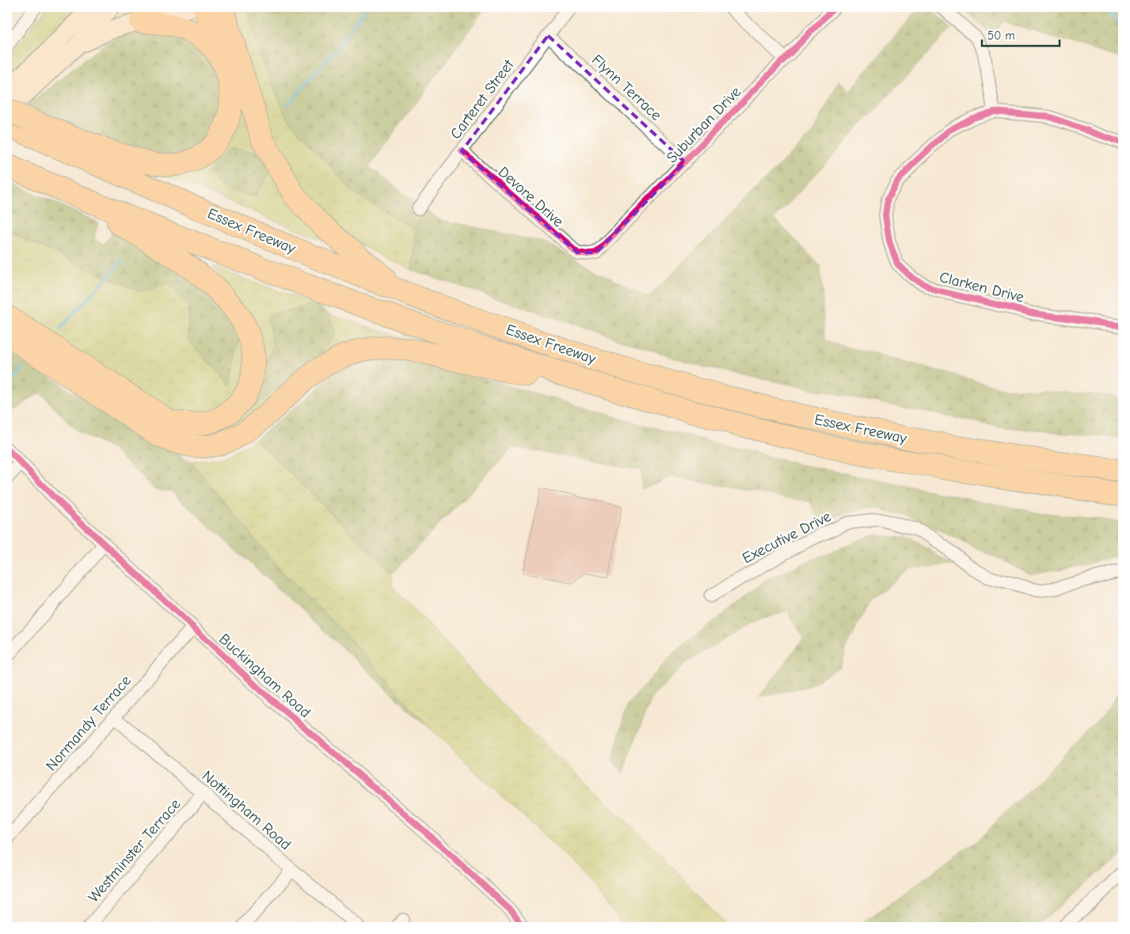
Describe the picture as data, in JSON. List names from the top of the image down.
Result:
{
  "streets": {
    "highway": ["Essex Freeway"],
    "street": [
      "Flynn Terrace",
      "Carteret Street",
      "Suburban Drive",
      "Devore Drive",
      "Clarken Drive",
      "Executive Drive",
      "Buckingham Road",
      "Normandy Terrace",
      "Nottingham Road",
      "Westminster Terrace"
    ]
  },
  "crossings": [
    ["Flynn Terrace", "Carteret Street"],
    ["Flynn Terrace", "Suburban Drive"],
    ["Carteret Street", "Devore Drive"],
    ["Suburban Drive", "Devore Drive"],
    ["Buckingham Road", "Normandy Terrace"],
    ["Normandy Terrace", "Nottingham Road"],
    ["Nottingham Road", "Westminster Terrace"]
  ],
  "scale_bar": "50 m"
}
